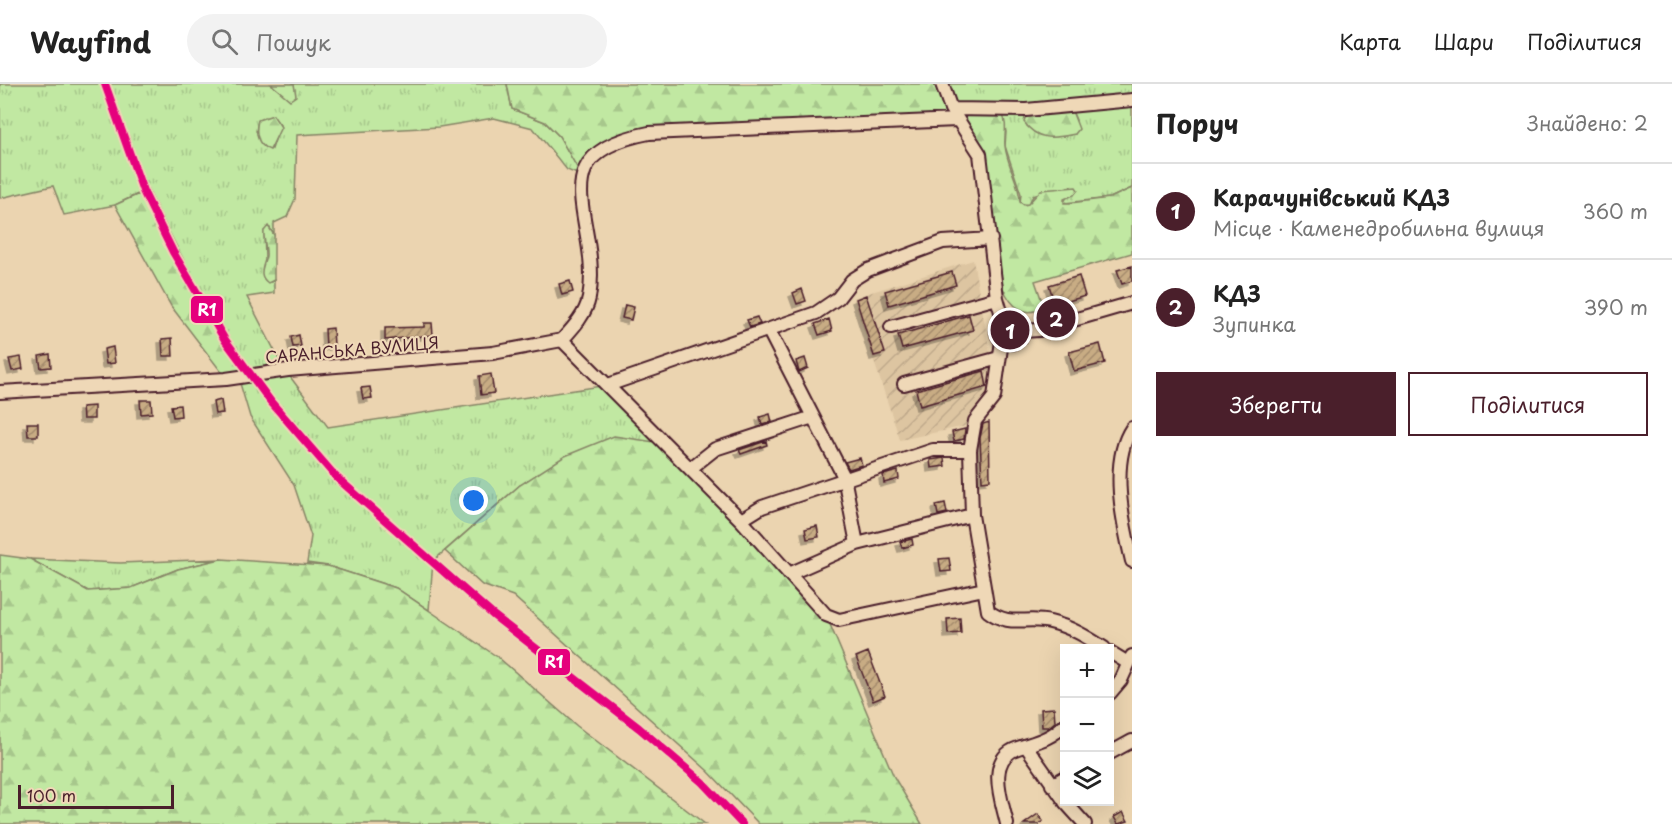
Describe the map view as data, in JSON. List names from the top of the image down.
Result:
{
  "streets": {
    "street": ["САРАНСЬКА ВУЛИЦЯ"]
  },
  "lines": ["transit line R1"],
  "scale_bar": "100 m",
  "page": {
    "header": "Wayfind",
    "search": "Пошук",
    "nav": ["Карта", "Шари", "Поділитися"],
    "heading": ["Поруч", "Знайдено: 2"],
    "list": [
      {
        "mark": "1",
        "name": "Карачунівський КДЗ",
        "note": "Місце · Каменедробильна вулиця",
        "value": "360 m"
      },
      {
        "mark": "2",
        "name": "КДЗ",
        "note": "Зупинка",
        "value": "390 m"
      }
    ],
    "pins": ["2", "1"],
    "buttons": ["Зберегти", "Поділитися"],
    "map_buttons": ["+", "−"],
    "scale": "100 m"
  }
}
